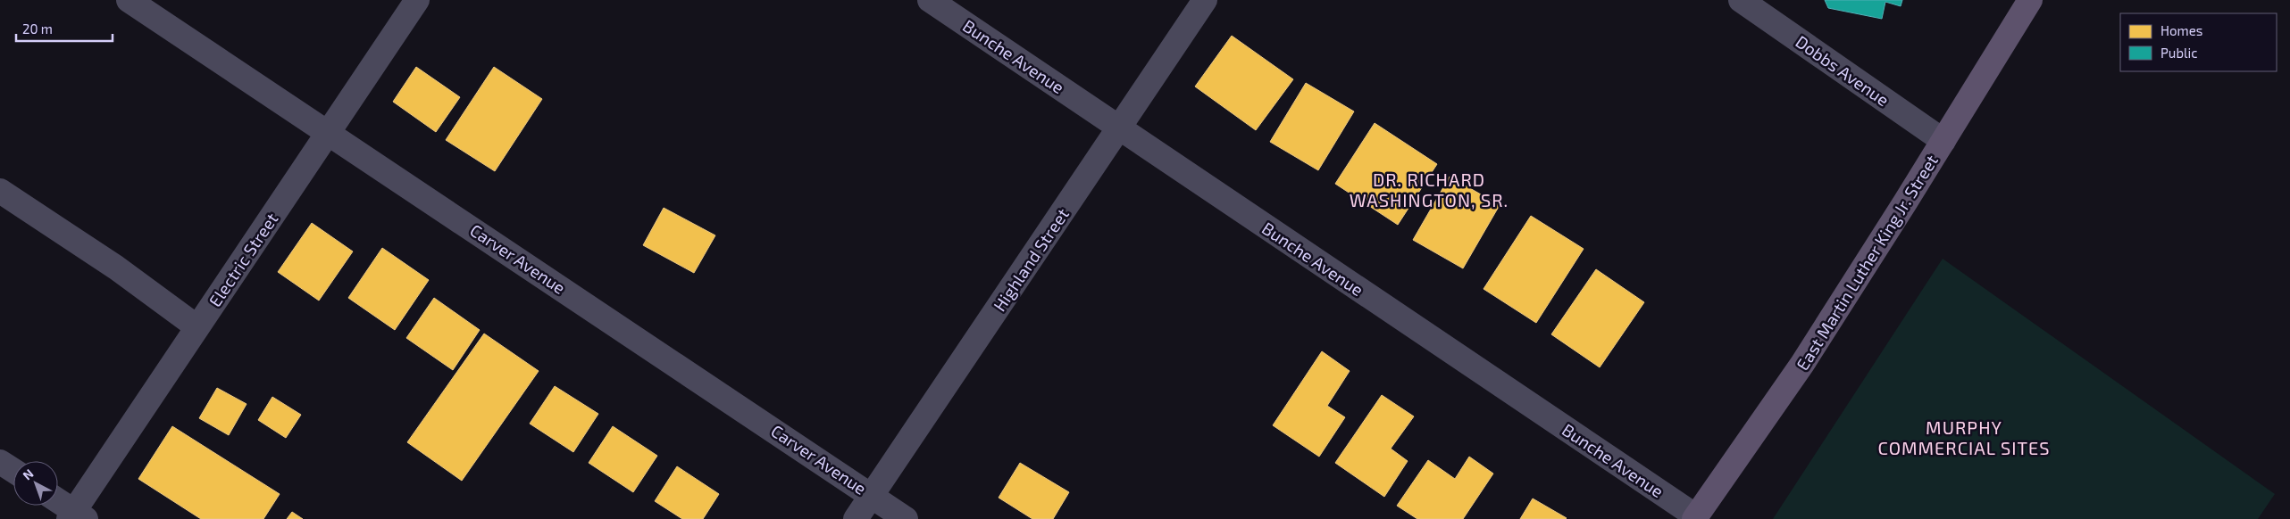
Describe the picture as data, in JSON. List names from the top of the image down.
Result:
{
  "streets": {
    "main road": ["East Martin Luther King Jr. Street"],
    "street": [
      "Bunche Avenue",
      "Dobbs Avenue",
      "Carver Avenue",
      "Electric Street",
      "Highland Street"
    ]
  },
  "crossings": [
    ["Bunche Avenue", "Highland Street"],
    ["Bunche Avenue", "East Martin Luther King Jr. Street"],
    ["Dobbs Avenue", "East Martin Luther King Jr. Street"],
    ["Carver Avenue", "Electric Street"],
    ["Carver Avenue", "Highland Street"]
  ],
  "districts": ["DR. RICHARD WASHINGTON, SR.", "MURPHY COMMERCIAL SITES"],
  "legend": ["Homes", "Public"],
  "scale_bar": "20 m",
  "north": "top left"
}
